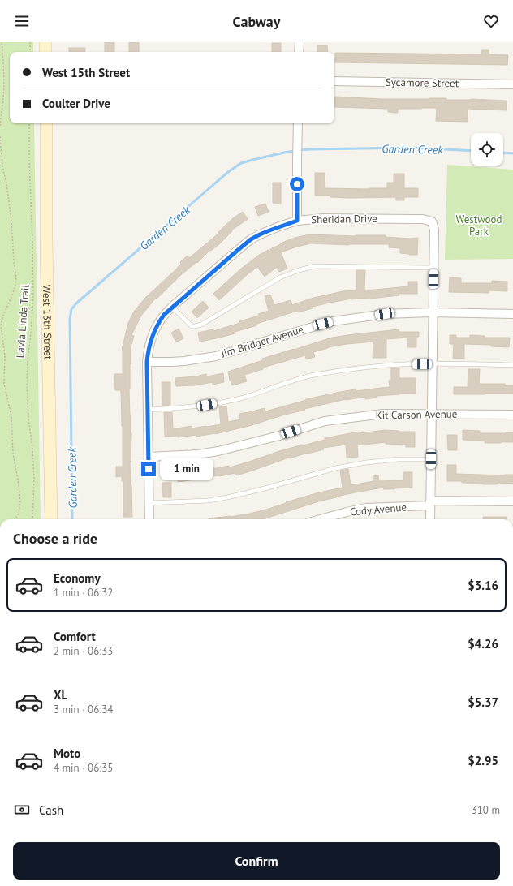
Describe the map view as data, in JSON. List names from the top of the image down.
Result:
{
  "streets": {
    "main road": ["West 13th Street"],
    "street": [
      "Sycamore Street",
      "Sheridan Drive",
      "Jim Bridger Avenue",
      "Kit Carson Avenue",
      "Cody Avenue"
    ],
    "path": ["Lavia Linda Trail"]
  },
  "crossings": [
    ["Sheridan Drive", "Jim Bridger Avenue"],
    ["Sheridan Drive", "Kit Carson Avenue"]
  ],
  "water": ["Garden Creek"],
  "parks": ["Westwood Park"],
  "page": {
    "header": "Cabway",
    "banner": ["West 15th Street", "Coulter Drive"],
    "bubble": "1 min",
    "heading": "Choose a ride",
    "list": [
      {
        "name": "Economy",
        "note": "1 min · 06:32",
        "value": "$3.16"
      },
      {
        "name": "Comfort",
        "note": "2 min · 06:33",
        "value": "$4.26"
      },
      {
        "name": "XL",
        "note": "3 min · 06:34",
        "value": "$5.37"
      },
      {
        "name": "Moto",
        "note": "4 min · 06:35",
        "value": "$2.95"
      }
    ],
    "pay": ["Cash", "310 m"],
    "buttons": "Confirm"
  }
}
